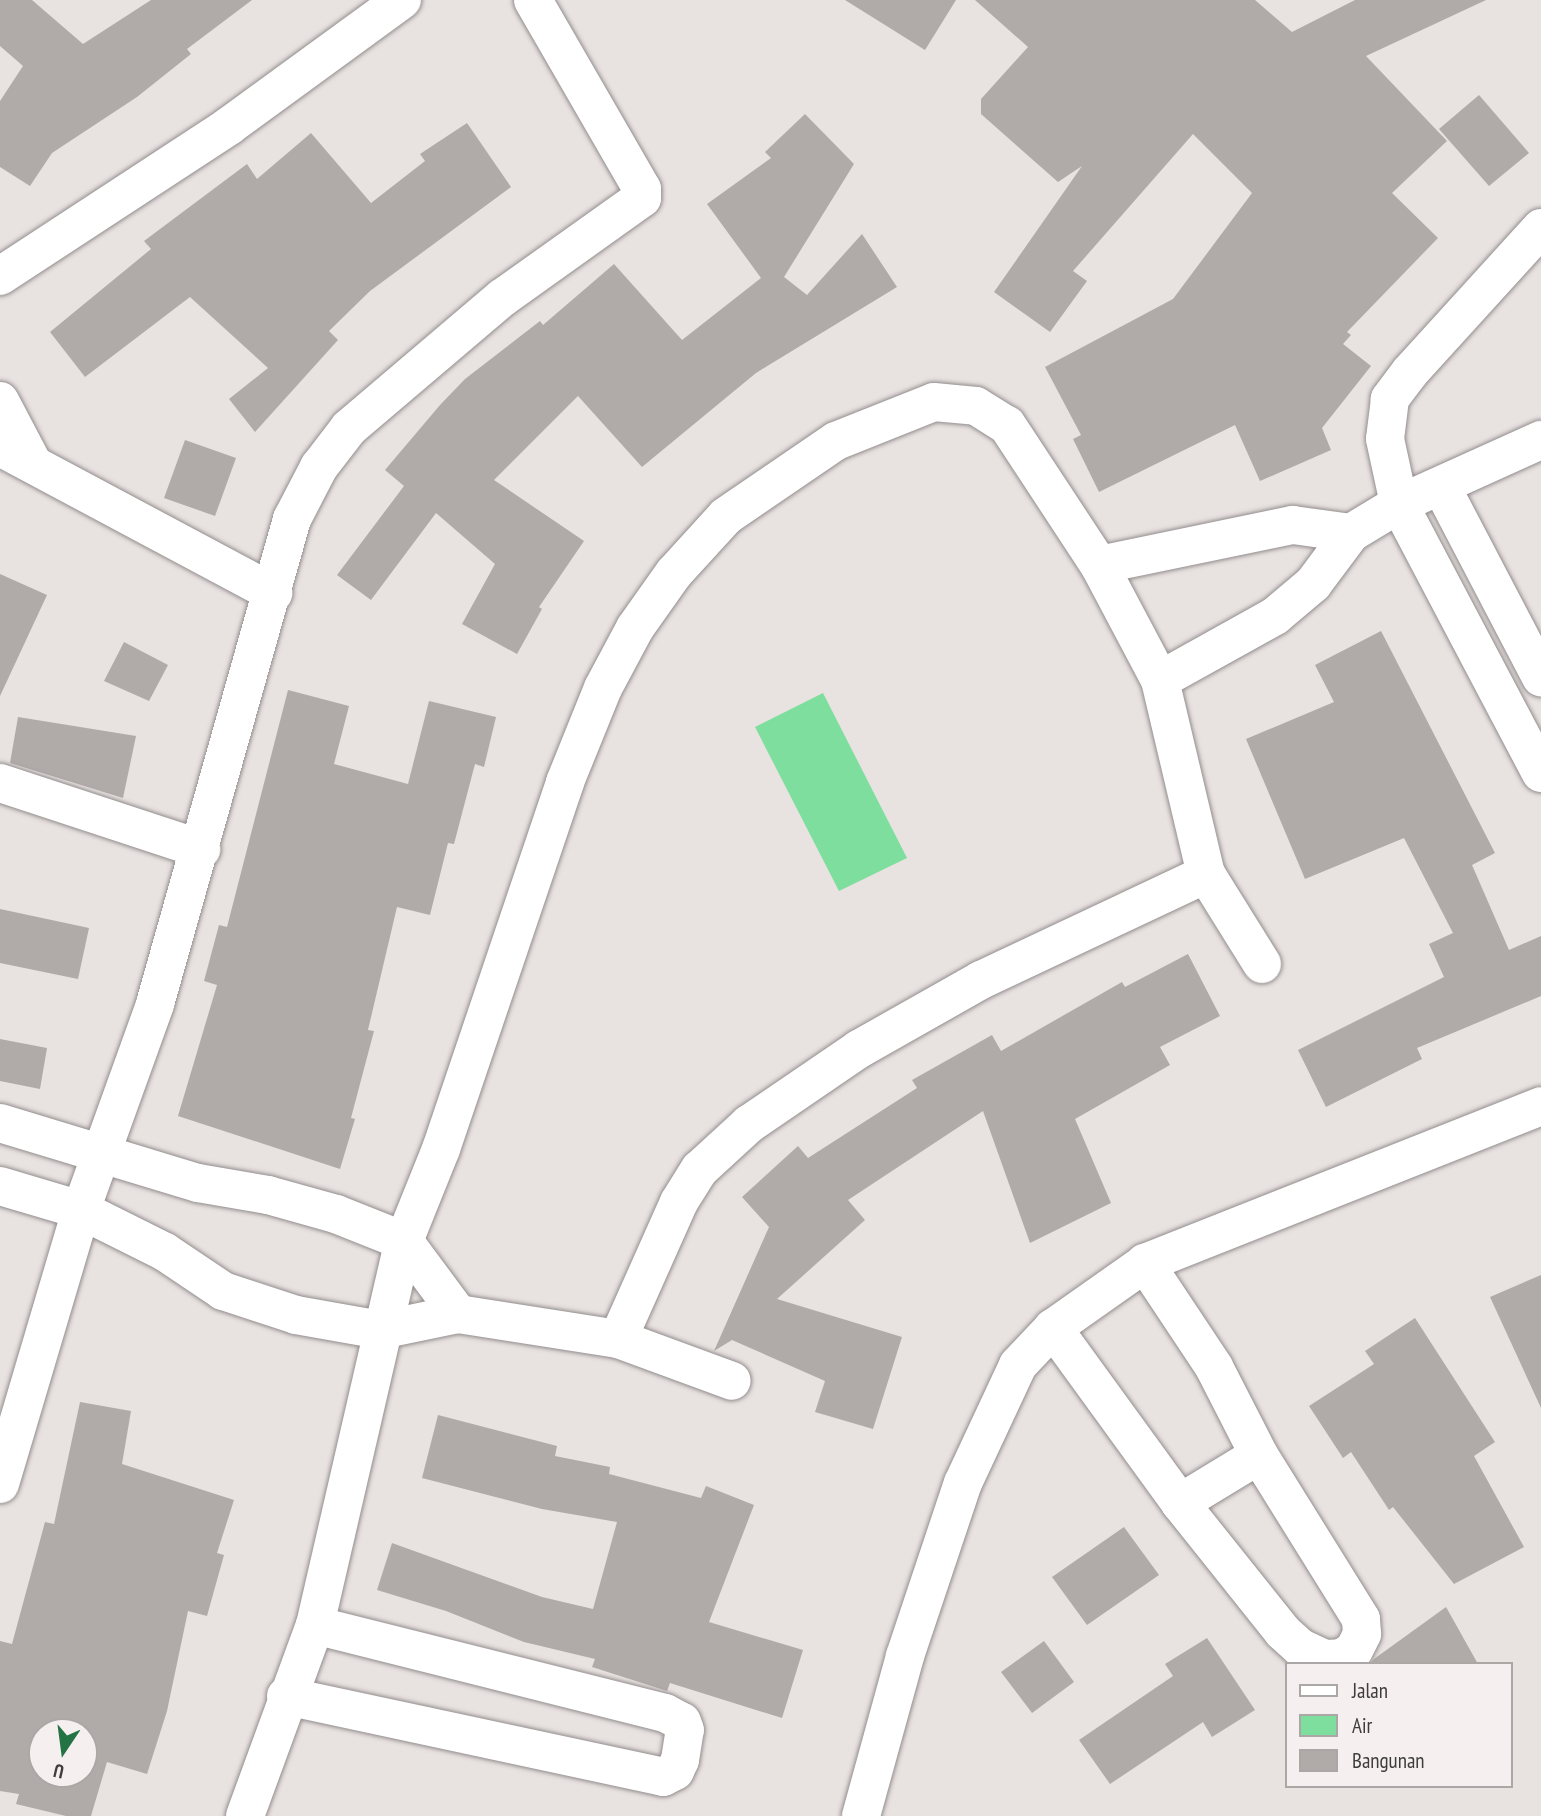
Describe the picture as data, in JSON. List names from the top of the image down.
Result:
{
  "legend": ["Jalan", "Air", "Bangunan"],
  "north": "bottom"
}
